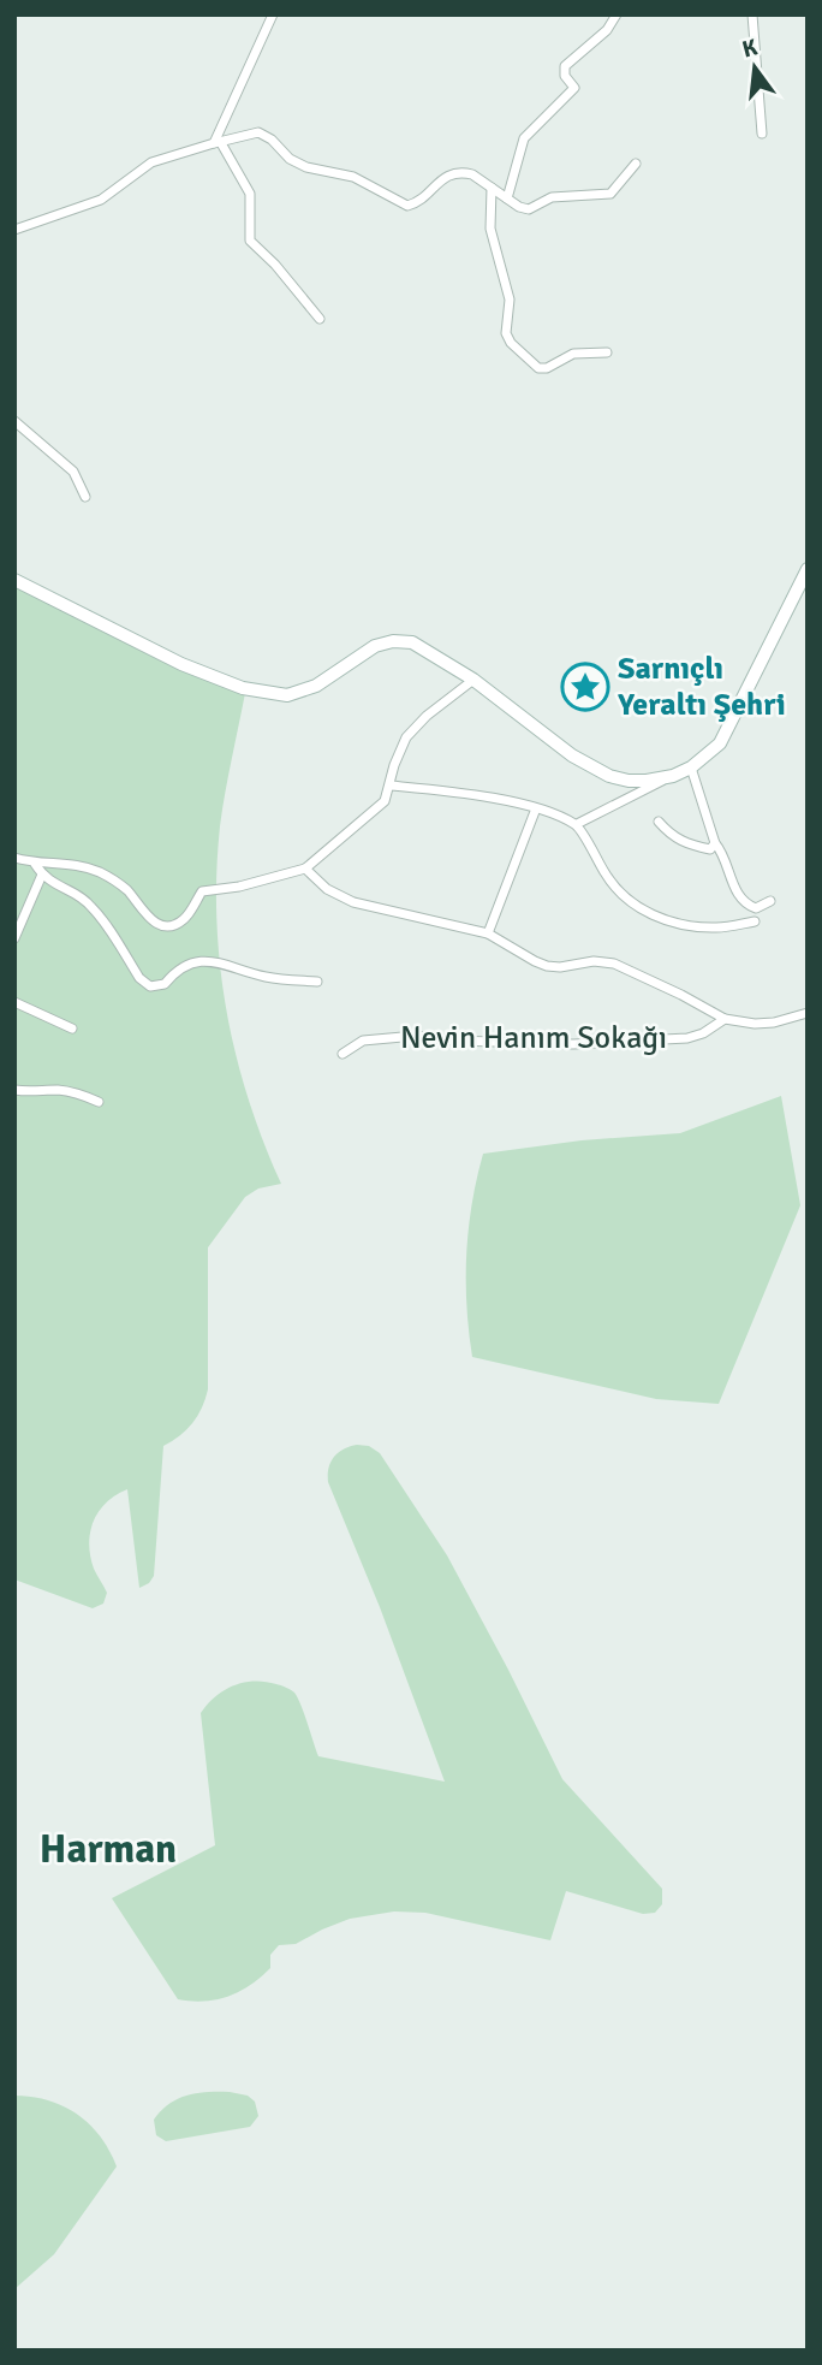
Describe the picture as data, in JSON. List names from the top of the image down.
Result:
{
  "streets": {
    "street": ["Nevin Hanım Sokağı"]
  },
  "districts": ["Harman"],
  "places": {
    "place": ["Sarnıçlı Yeraltı Şehri"]
  },
  "north": "top"
}
